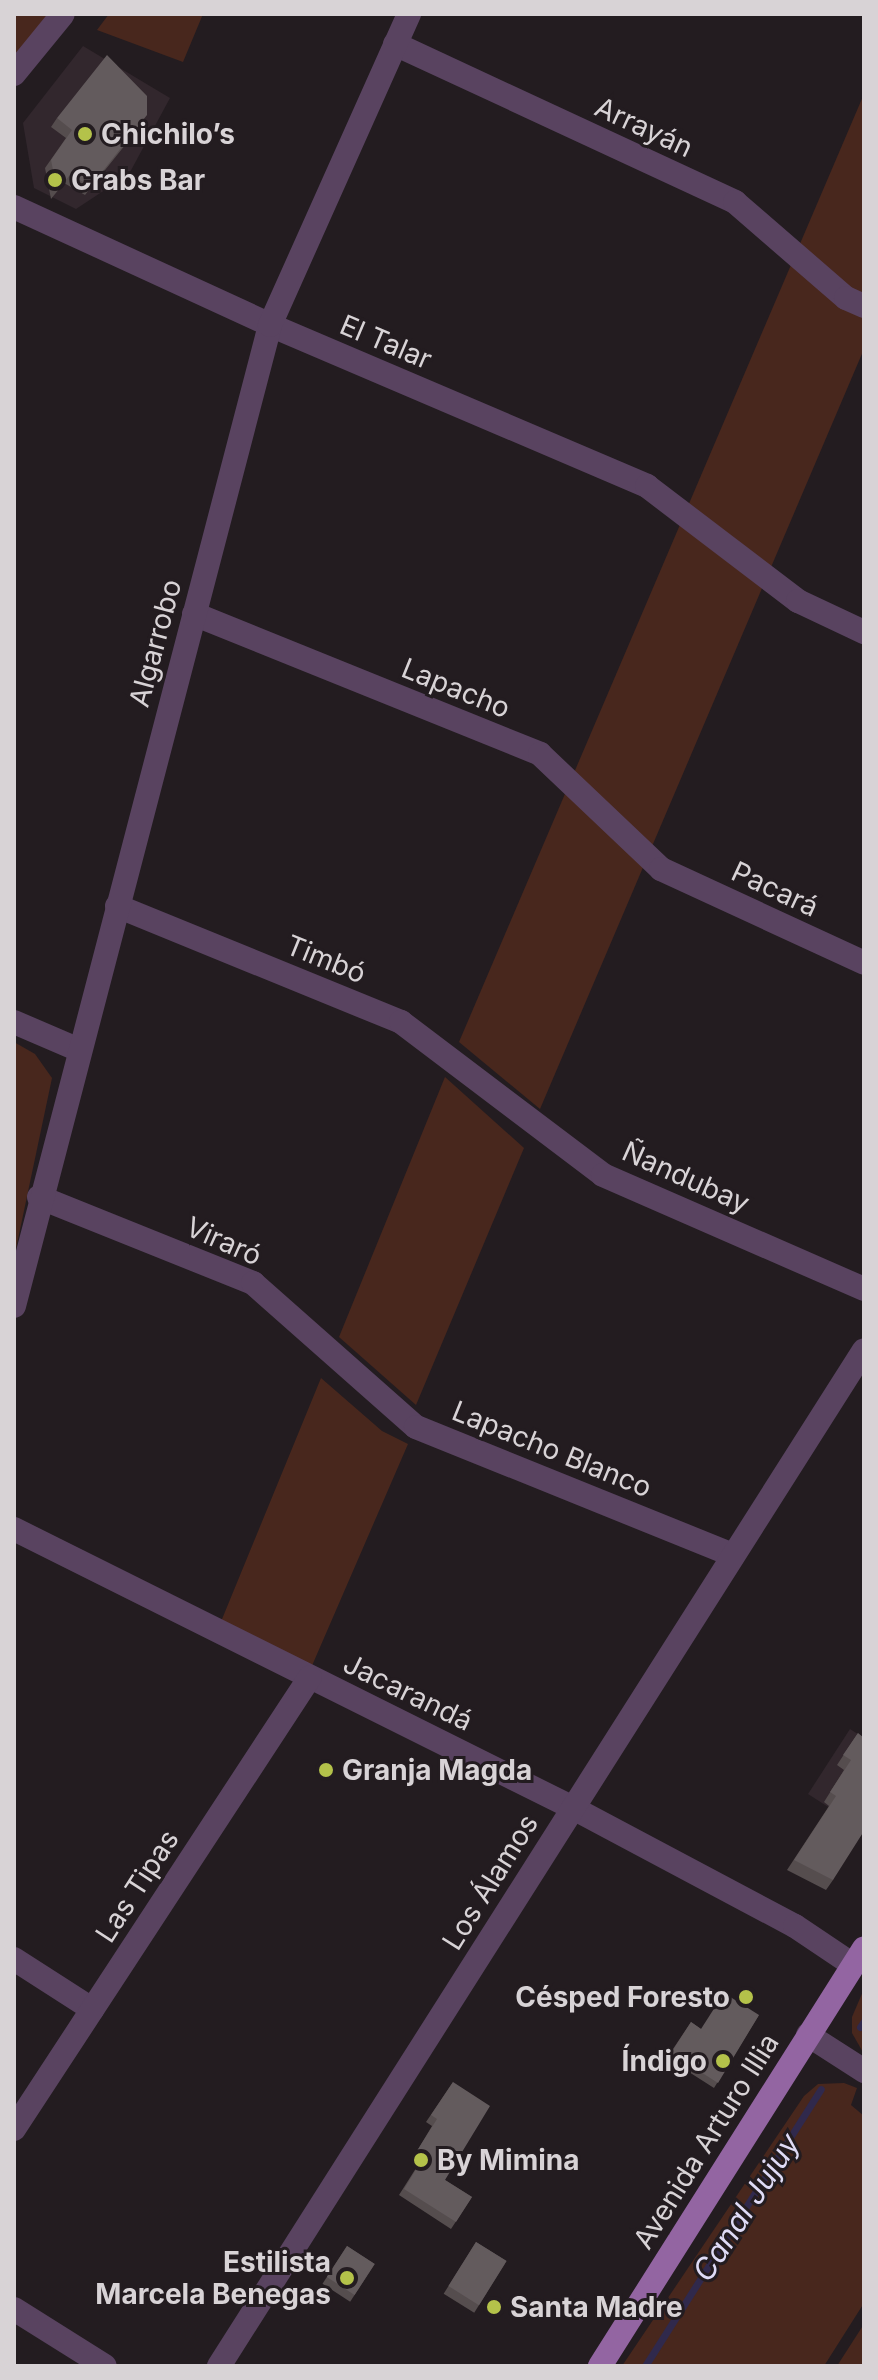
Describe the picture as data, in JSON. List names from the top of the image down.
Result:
{
  "streets": {
    "main road": ["Avenida Arturo Illia"],
    "street": [
      "Arrayán",
      "El Talar",
      "Algarrobo",
      "Lapacho",
      "Pacará",
      "Timbó",
      "Ñandubay",
      "Viraró",
      "Lapacho Blanco",
      "Jacarandá",
      "Los Álamos",
      "Las Tipas"
    ]
  },
  "crossings": [
    ["Arrayán", "Algarrobo"],
    ["El Talar", "Algarrobo"],
    ["Algarrobo", "Lapacho"],
    ["Algarrobo", "Timbó"],
    ["Algarrobo", "Viraró"],
    ["Lapacho", "Pacará"],
    ["Timbó", "Ñandubay"],
    ["Viraró", "Lapacho Blanco"],
    ["Lapacho Blanco", "Los Álamos"],
    ["Jacarandá", "Los Álamos"],
    ["Jacarandá", "Las Tipas"],
    ["Jacarandá", "Avenida Arturo Illia"]
  ],
  "water": ["Canal Jujuy"],
  "places": [
    "Chichilo’s",
    "Crabs Bar",
    "Granja Magda",
    "Césped Foresto",
    "Índigo",
    "By Mimina",
    "Estilista Marcela Benegas",
    "Santa Madre"
  ]
}
